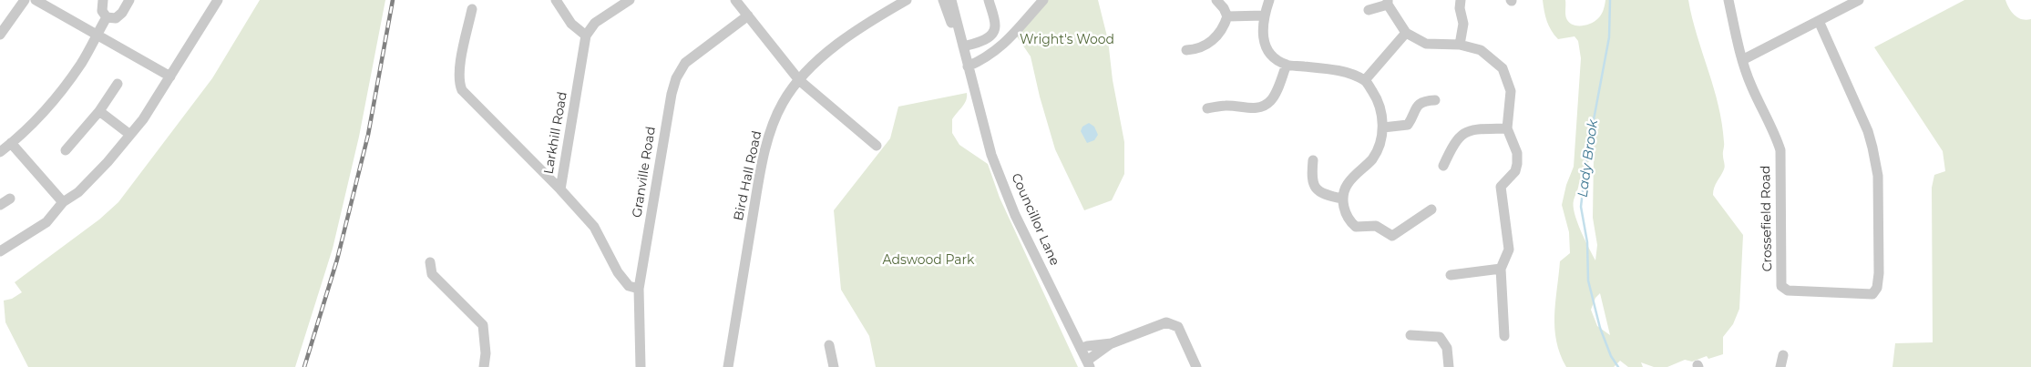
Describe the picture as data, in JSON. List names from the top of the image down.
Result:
{
  "streets": {
    "street": [
      "Larkhill Road",
      "Granville Road",
      "Bird Hall Road",
      "Crossefield Road",
      "Councillor Lane"
    ]
  },
  "crossings": [
    ["Larkhill Road", "Granville Road"]
  ],
  "water": ["Lady Brook"],
  "parks": ["Wright's Wood", "Adswood Park"]
}
